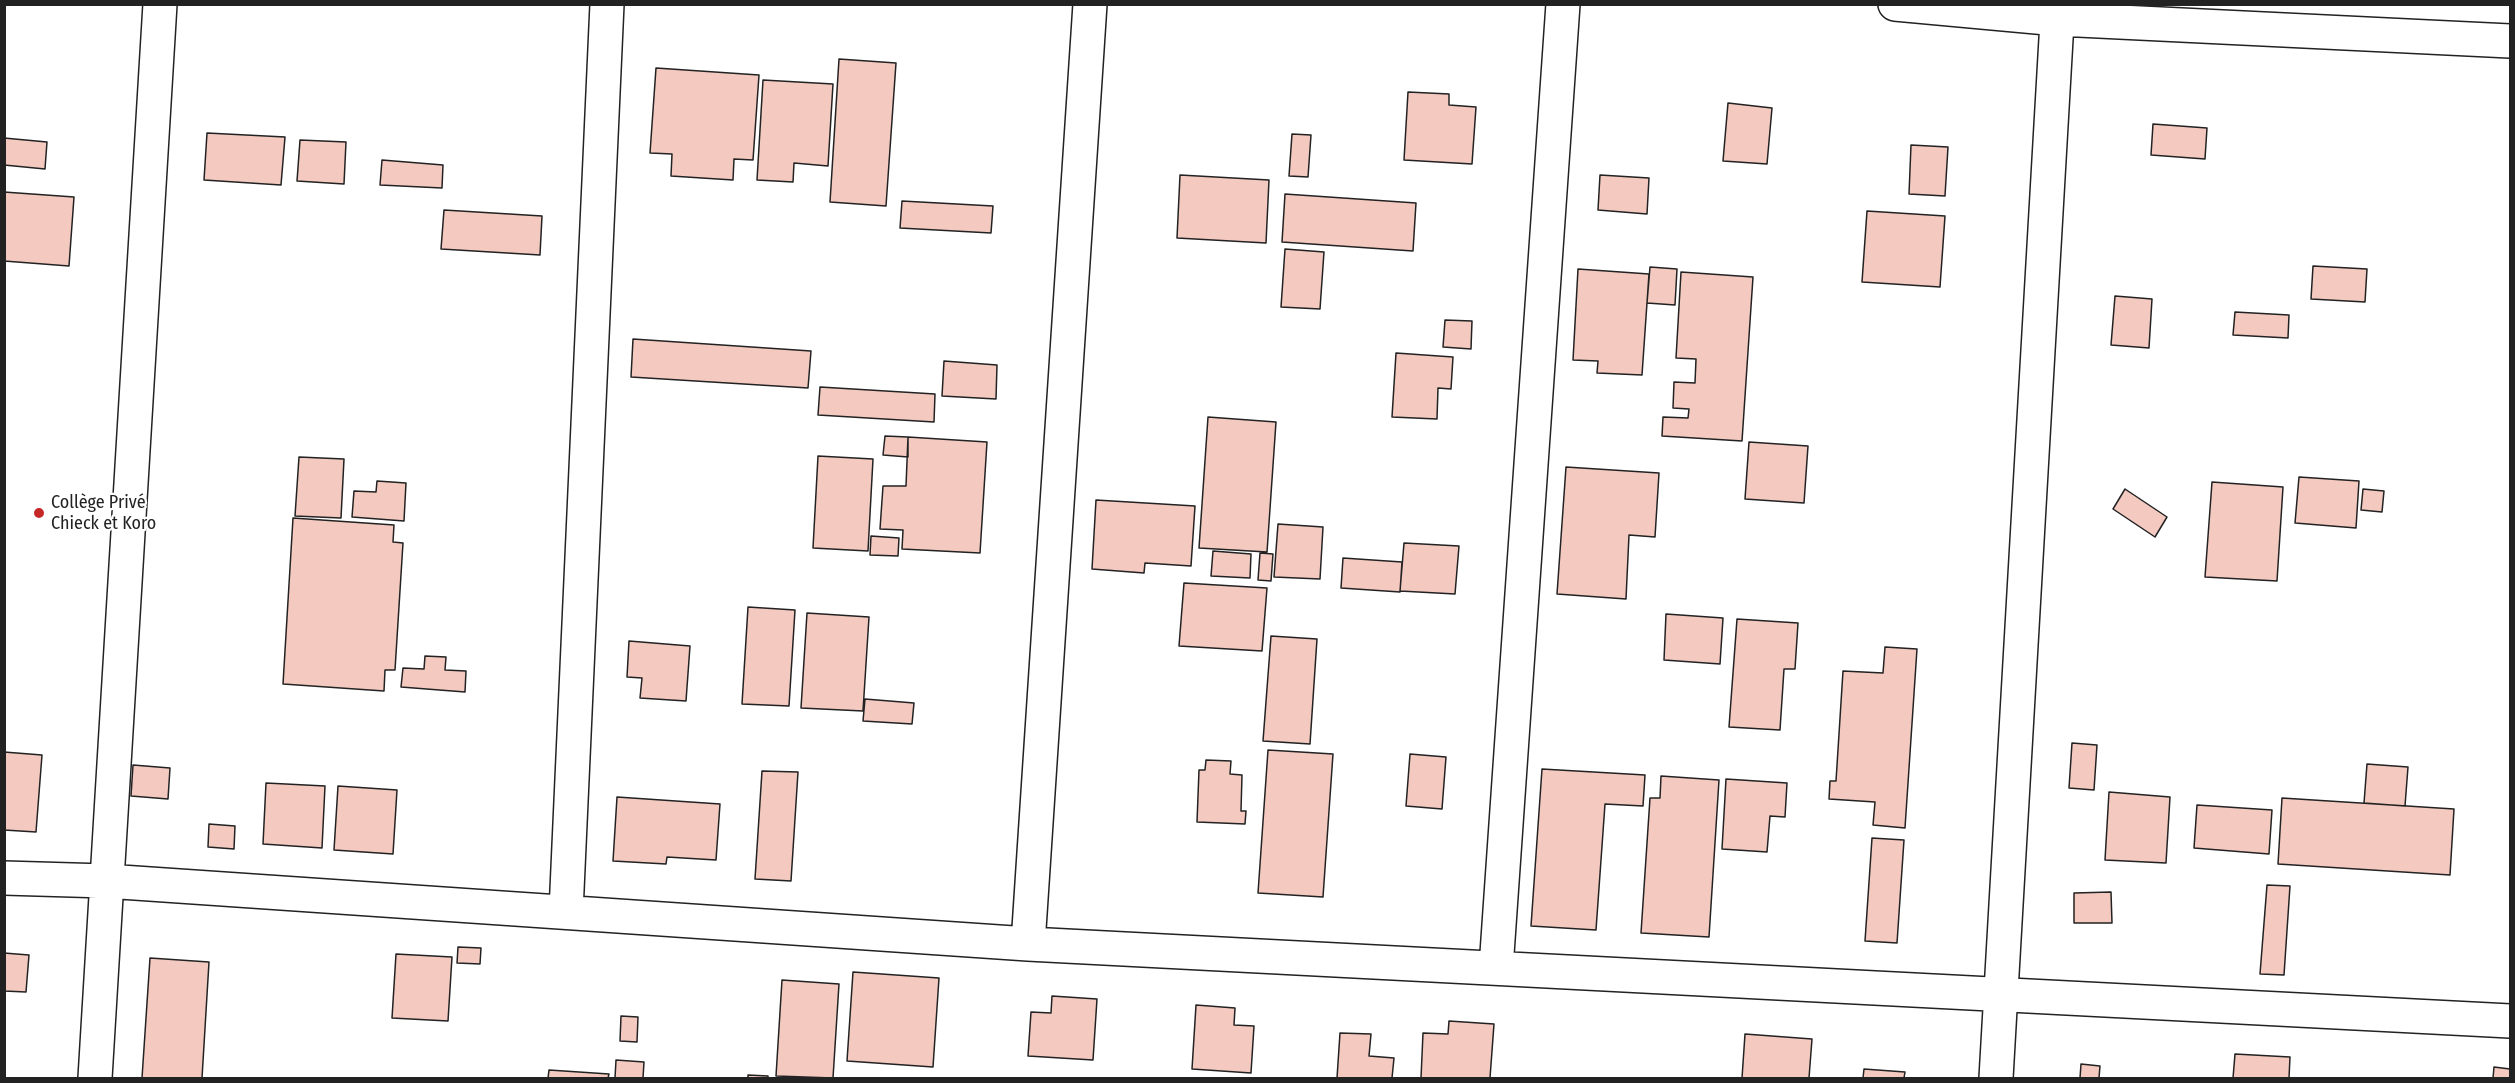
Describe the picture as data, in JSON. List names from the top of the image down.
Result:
{
  "places": ["Collège Privé Chieck et Koro"]
}
